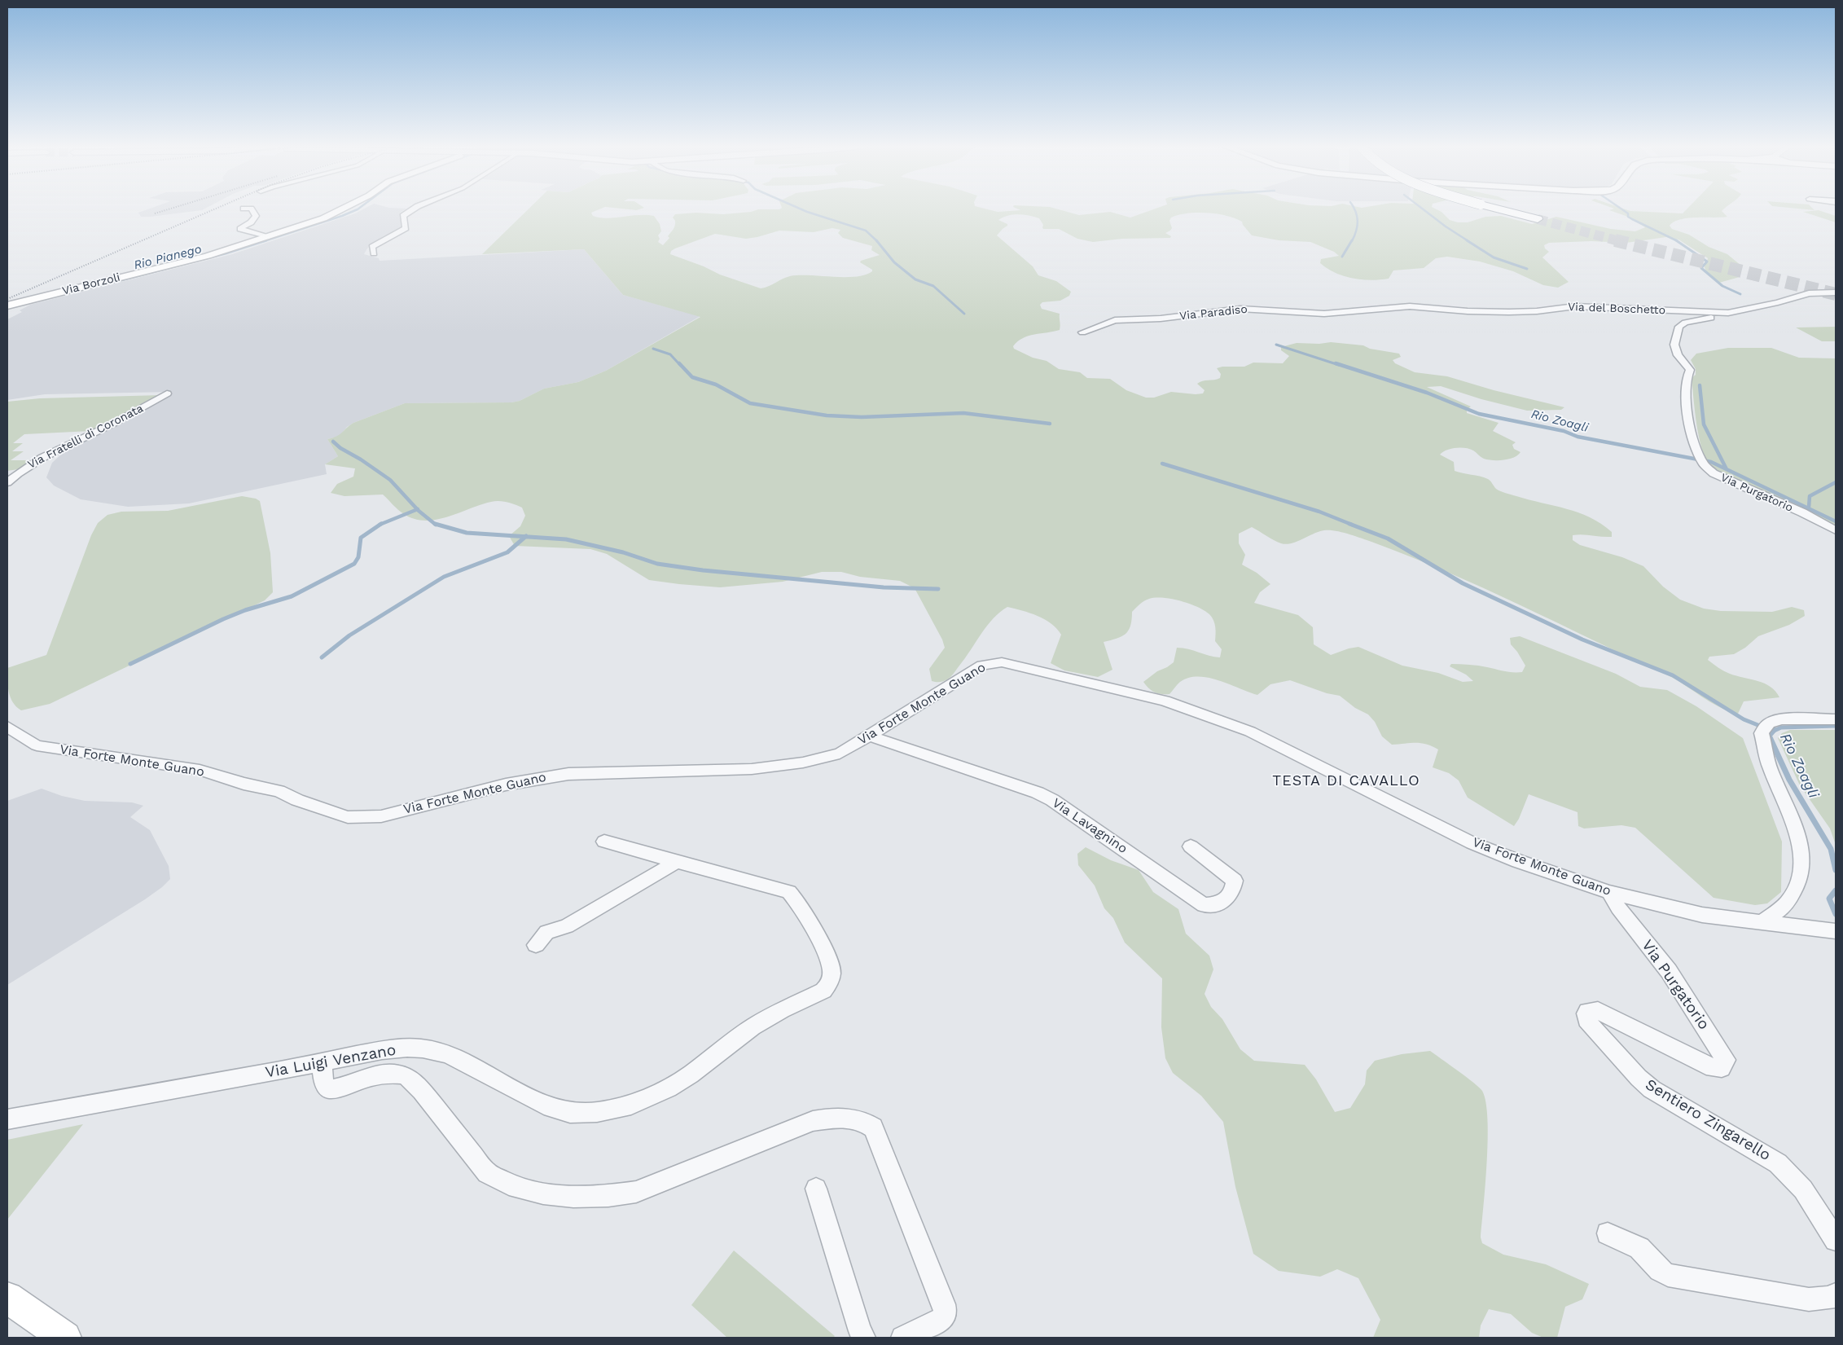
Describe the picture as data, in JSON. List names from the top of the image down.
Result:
{
  "streets": {
    "main road": ["Via Borzoli"],
    "street": [
      "Via del Boschetto",
      "Via Paradiso",
      "Via Fratelli di Coronata",
      "Via Purgatorio",
      "Via Forte Monte Guano",
      "Via Lavagnino",
      "Via Luigi Venzano",
      "Sentiero Zingarello"
    ]
  },
  "crossings": [
    ["Via del Boschetto", "Via Paradiso"],
    ["Via del Boschetto", "Via Purgatorio"],
    ["Via Purgatorio", "Via Forte Monte Guano"],
    ["Via Purgatorio", "Sentiero Zingarello"],
    ["Via Forte Monte Guano", "Via Lavagnino"]
  ],
  "districts": ["TESTA DI CAVALLO"],
  "water": ["Rio Pianego", "Rio Zoagli"]
}
